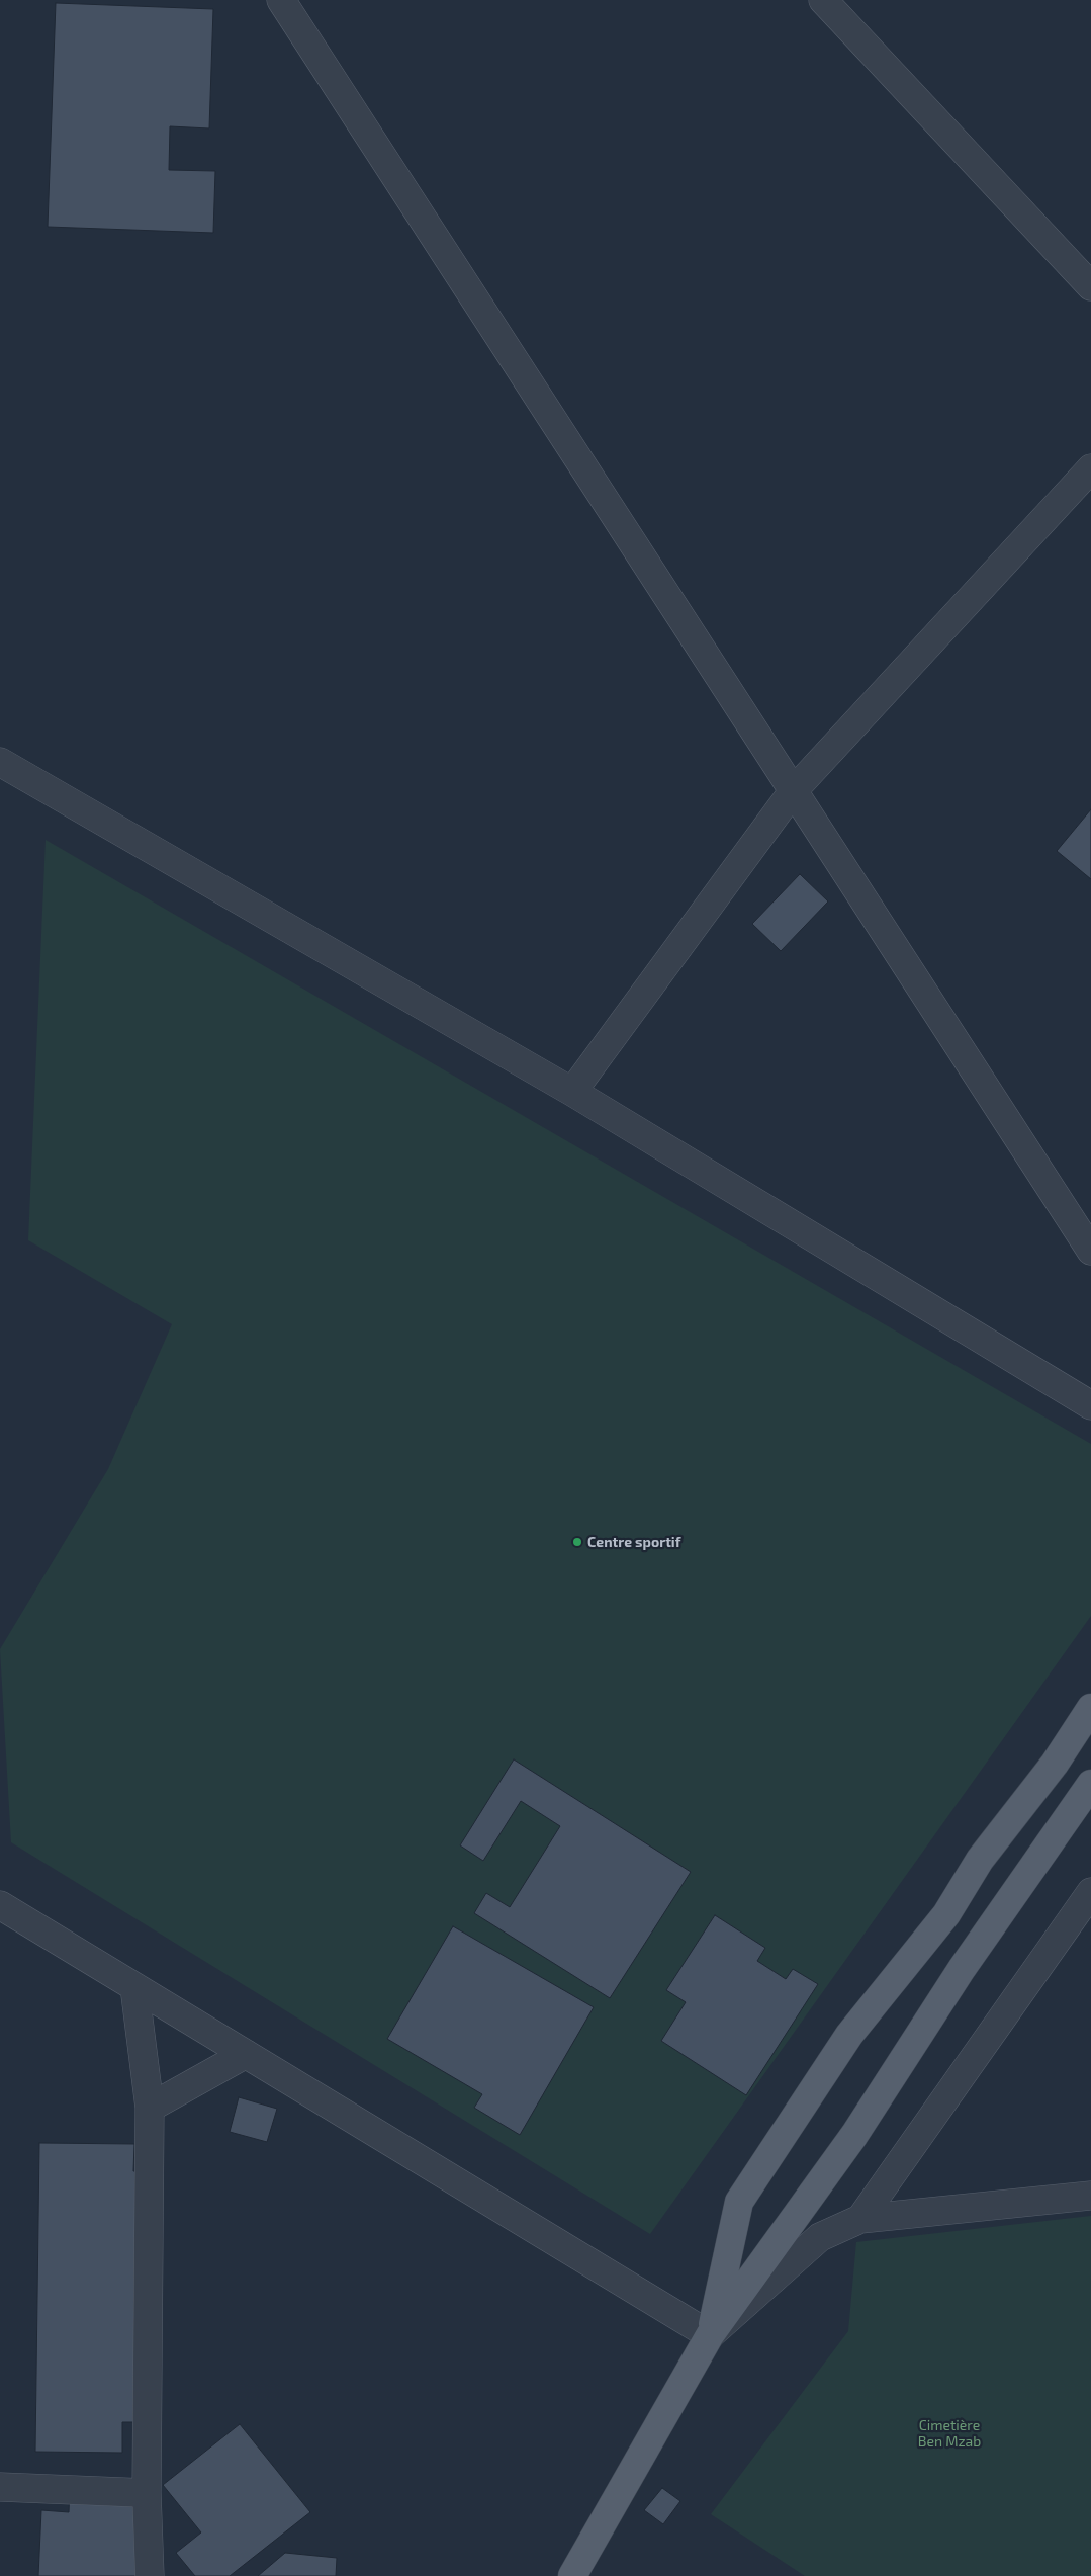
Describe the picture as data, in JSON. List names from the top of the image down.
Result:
{
  "parks": ["Cimetière Ben Mzab"],
  "places": ["Centre sportif"]
}
